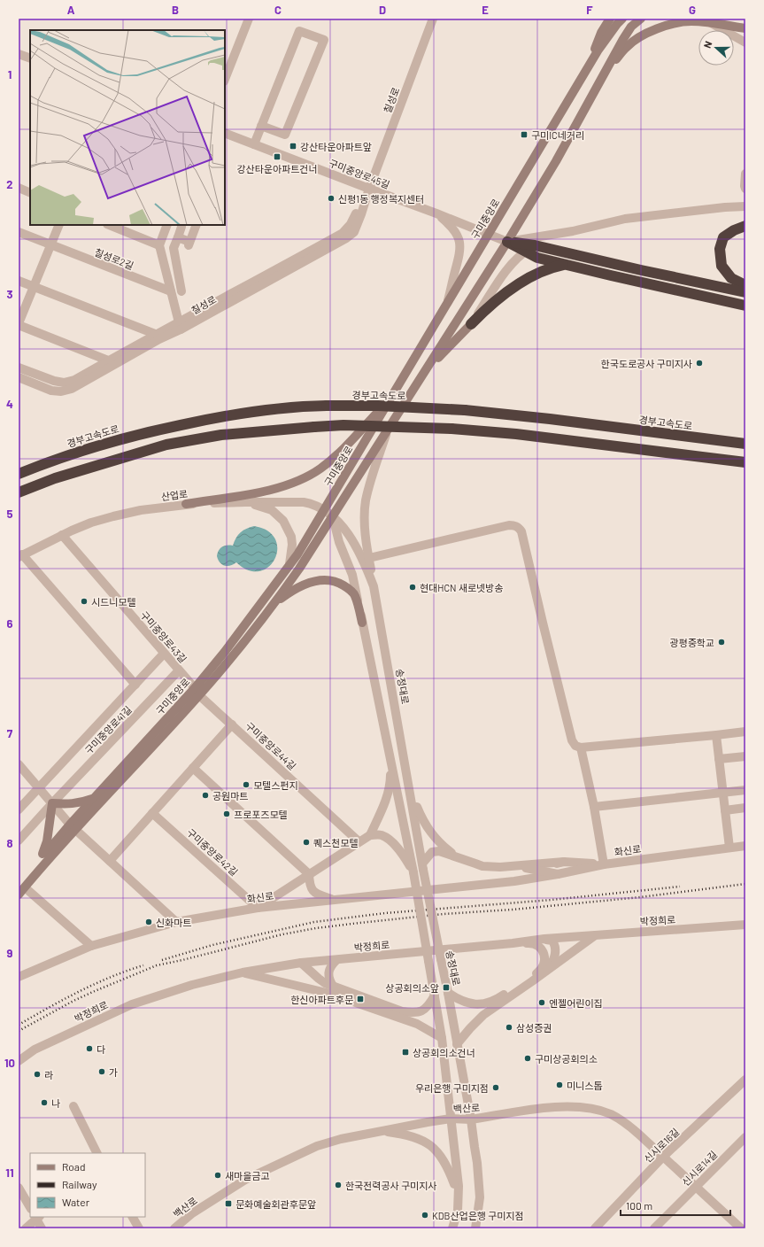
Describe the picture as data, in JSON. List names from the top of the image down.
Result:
{
  "streets": {
    "highway": ["경부고속도로"],
    "main road": ["구미중앙로"],
    "street": [
      "칠성로",
      "구미중앙로45길",
      "칠성로2길",
      "산업로",
      "구미중앙로43길",
      "송정대로",
      "구미중앙로41길",
      "구미중앙로44길",
      "화신로",
      "구미중앙로42길",
      "박정희로",
      "백산로",
      "신시로16길",
      "신시로14길"
    ]
  },
  "crossings": [
    ["칠성로", "구미중앙로45길"],
    ["구미중앙로45길", "구미중앙로"],
    ["구미중앙로", "산업로"],
    ["구미중앙로", "구미중앙로43길"],
    ["구미중앙로", "송정대로"],
    ["구미중앙로", "구미중앙로44길"],
    ["산업로", "구미중앙로43길"],
    ["산업로", "송정대로"],
    ["산업로", "구미중앙로41길"],
    ["구미중앙로43길", "구미중앙로41길"],
    ["구미중앙로43길", "구미중앙로44길"],
    ["송정대로", "백산로"],
    ["화신로", "구미중앙로42길"],
    ["백산로", "신시로16길"],
    ["백산로", "신시로14길"]
  ],
  "places": {
    "transit": [
      "구미IC네거리",
      "강산타운아파트앞",
      "강산타운아파트건너",
      "상공회의소앞",
      "한신아파트후문",
      "상공회의소건너",
      "문화예술회관후문앞"
    ],
    "other": [
      "신평1동 행정복지센터",
      "한국도로공사 구미지사",
      "현대HCN 새로넷방송",
      "시드니모텔",
      "광평중학교",
      "모텔스펀지",
      "공원마트",
      "프로포즈모텔",
      "퀘스천모텔",
      "신화마트",
      "엔젤어린이집",
      "삼성증권",
      "다",
      "구미상공회의소",
      "가",
      "라",
      "미니스톱",
      "우리은행 구미지점",
      "나",
      "새마을금고",
      "한국전력공사 구미지사",
      "KDB산업은행 구미지점"
    ]
  },
  "legend": ["Road", "Railway", "Water"],
  "scale_bar": "100 m",
  "north": "left",
  "grid": {
    "columns": [
      "A",
      "B",
      "C",
      "D",
      "E",
      "F",
      "G"
    ],
    "rows": [
      "1",
      "2",
      "3",
      "4",
      "5",
      "6",
      "7",
      "8",
      "9",
      "10",
      "11"
    ]
  }
}
